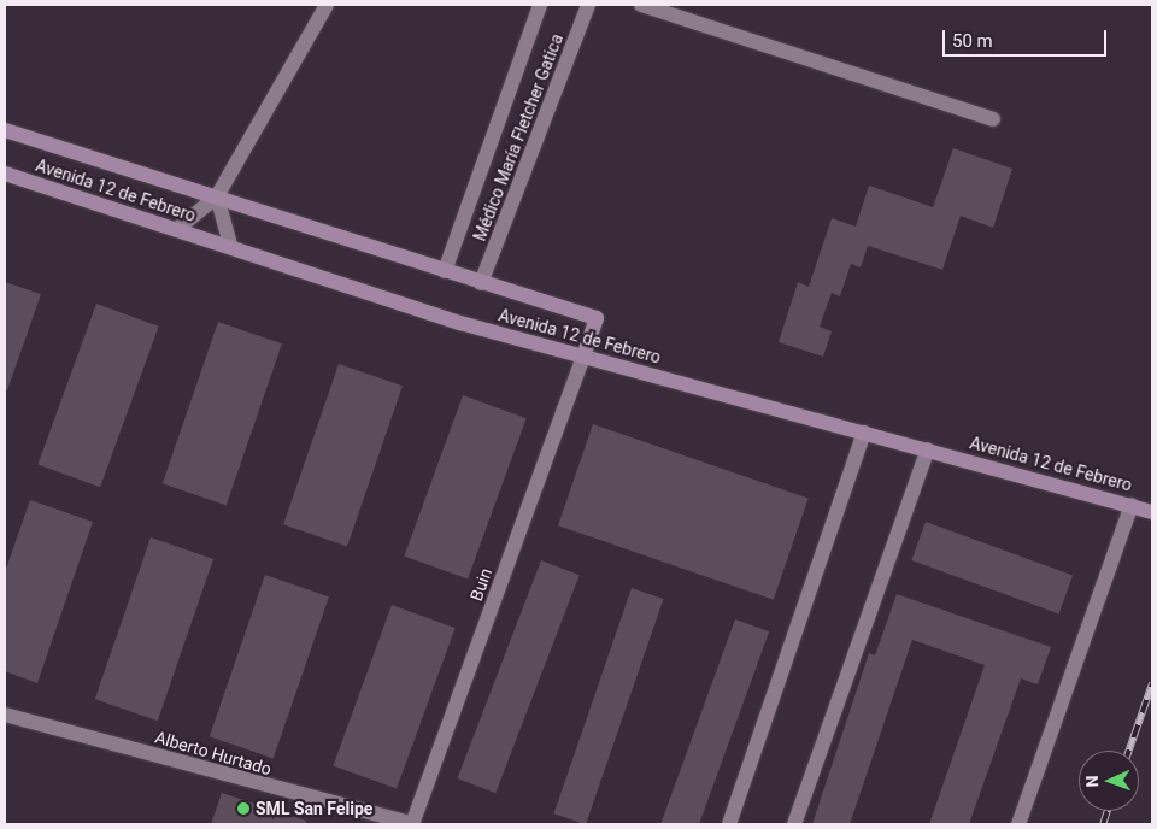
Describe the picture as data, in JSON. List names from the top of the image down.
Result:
{
  "streets": {
    "street": [
      "Médico María Fletcher Gatica",
      "Avenida 12 de Febrero",
      "Buin",
      "Alberto Hurtado"
    ]
  },
  "crossings": [
    ["Médico María Fletcher Gatica", "Avenida 12 de Febrero"],
    ["Avenida 12 de Febrero", "Buin"],
    ["Buin", "Alberto Hurtado"]
  ],
  "places": ["SML San Felipe"],
  "scale_bar": "50 m",
  "north": "left"
}
